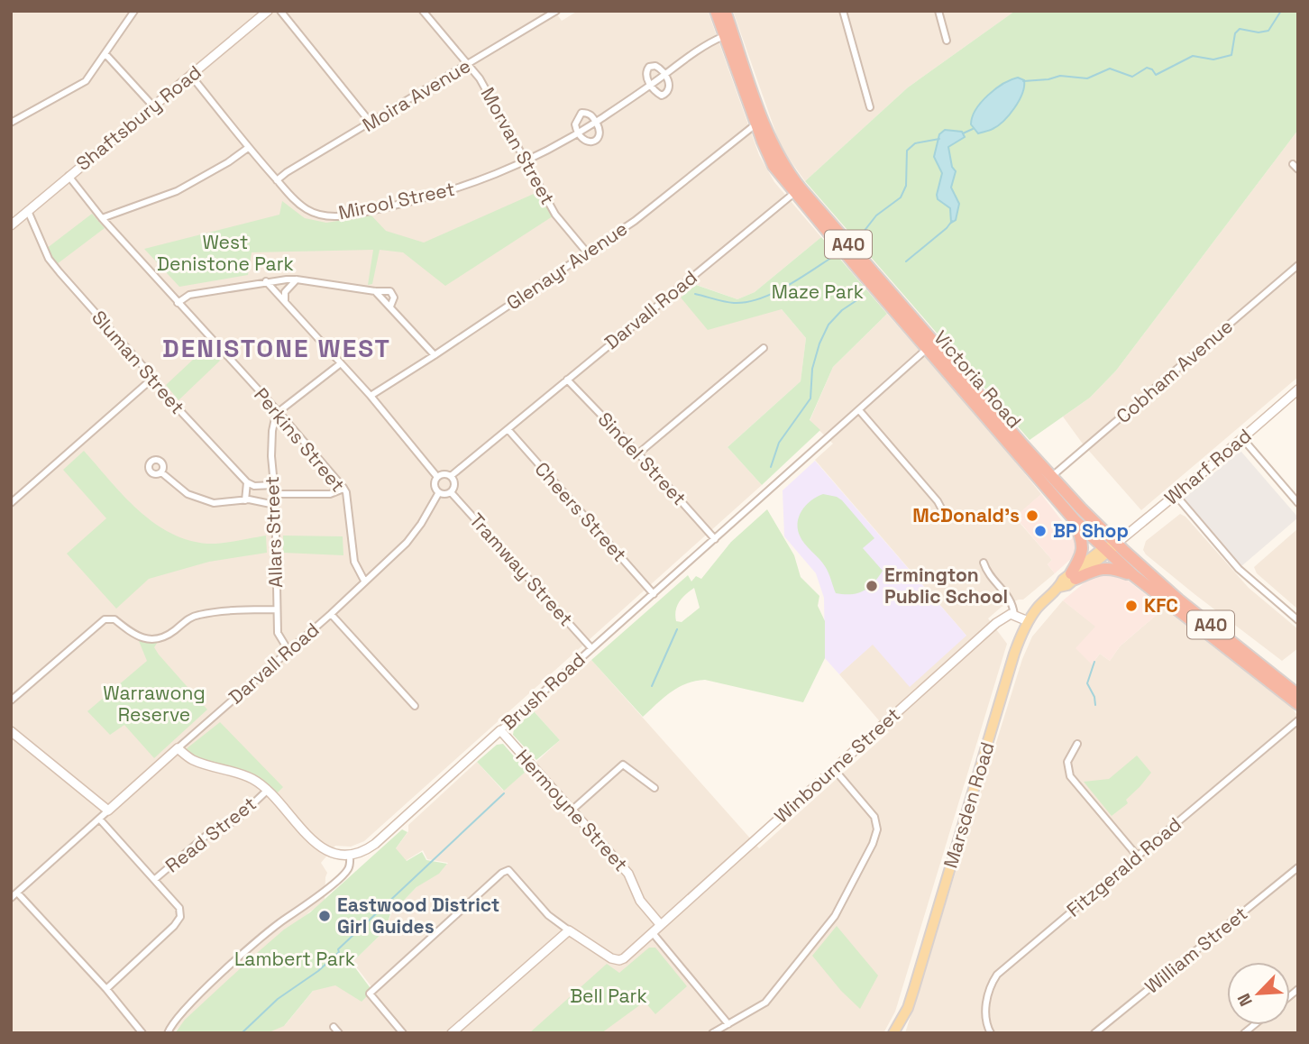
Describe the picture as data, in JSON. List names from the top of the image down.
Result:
{
  "streets": {
    "highway": ["A40", "Victoria Road"],
    "main road": ["Marsden Road"],
    "street": [
      "Moira Avenue",
      "Shaftsbury Road",
      "Morvan Street",
      "Mirool Street",
      "Glenayr Avenue",
      "Darvall Road",
      "Sluman Street",
      "Cobham Avenue",
      "Perkins Street",
      "Sindel Street",
      "Wharf Road",
      "Cheers Street",
      "Allars Street",
      "Tramway Street",
      "Brush Road",
      "Winbourne Street",
      "Hermoyne Street",
      "Read Street",
      "Fitzgerald Road",
      "William Street"
    ]
  },
  "crossings": [
    ["Moira Avenue", "Morvan Street"],
    ["Moira Avenue", "Mirool Street"],
    ["Shaftsbury Road", "Mirool Street"],
    ["Shaftsbury Road", "Sluman Street"],
    ["Shaftsbury Road", "Perkins Street"],
    ["Morvan Street", "Mirool Street"],
    ["Morvan Street", "Glenayr Avenue"],
    ["Mirool Street", "Victoria Road"],
    ["Glenayr Avenue", "Victoria Road"],
    ["Darvall Road", "Victoria Road"],
    ["Darvall Road", "Perkins Street"],
    ["Darvall Road", "Sindel Street"],
    ["Darvall Road", "Cheers Street"],
    ["Darvall Road", "Allars Street"],
    ["Darvall Road", "Tramway Street"],
    ["Cobham Avenue", "Victoria Road"],
    ["Victoria Road", "Wharf Road"],
    ["Victoria Road", "Brush Road"],
    ["Victoria Road", "Marsden Road"],
    ["Perkins Street", "Allars Street"],
    ["Sindel Street", "Brush Road"],
    ["Wharf Road", "Marsden Road"],
    ["Cheers Street", "Brush Road"],
    ["Tramway Street", "Brush Road"],
    ["Brush Road", "Hermoyne Street"],
    ["Winbourne Street", "Hermoyne Street"]
  ],
  "districts": ["DENISTONE WEST"],
  "parks": [
    "West Denistone Park",
    "Maze Park",
    "Warrawong Reserve",
    "Lambert Park",
    "Bell Park"
  ],
  "places": [
    "McDonald's",
    "BP Shop",
    "Ermington Public School",
    "KFC",
    "Eastwood District Girl Guides"
  ],
  "north": "bottom left"
}
